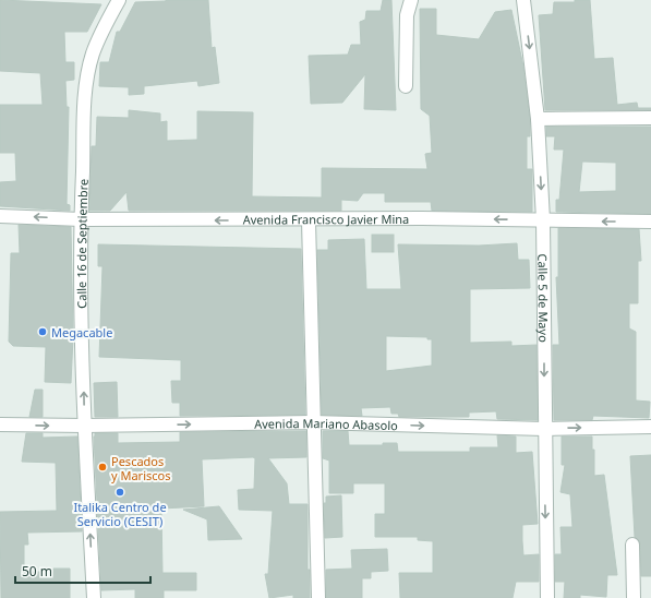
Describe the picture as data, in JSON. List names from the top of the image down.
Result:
{
  "streets": {
    "street": [
      "Avenida Francisco Javier Mina",
      "Calle 16 de Septiembre",
      "Calle 5 de Mayo",
      "Avenida Mariano Abasolo"
    ]
  },
  "crossings": [
    ["Avenida Francisco Javier Mina", "Calle 16 de Septiembre"],
    ["Avenida Francisco Javier Mina", "Calle 5 de Mayo"],
    ["Calle 16 de Septiembre", "Avenida Mariano Abasolo"],
    ["Calle 5 de Mayo", "Avenida Mariano Abasolo"]
  ],
  "one_way": [
    "Avenida Francisco Javier Mina",
    "Calle 16 de Septiembre",
    "Calle 5 de Mayo",
    "Avenida Mariano Abasolo"
  ],
  "places": ["Megacable", "Pescados y Mariscos", "Italika Centro de Servicio (CESIT)"],
  "scale_bar": "50 m"
}
